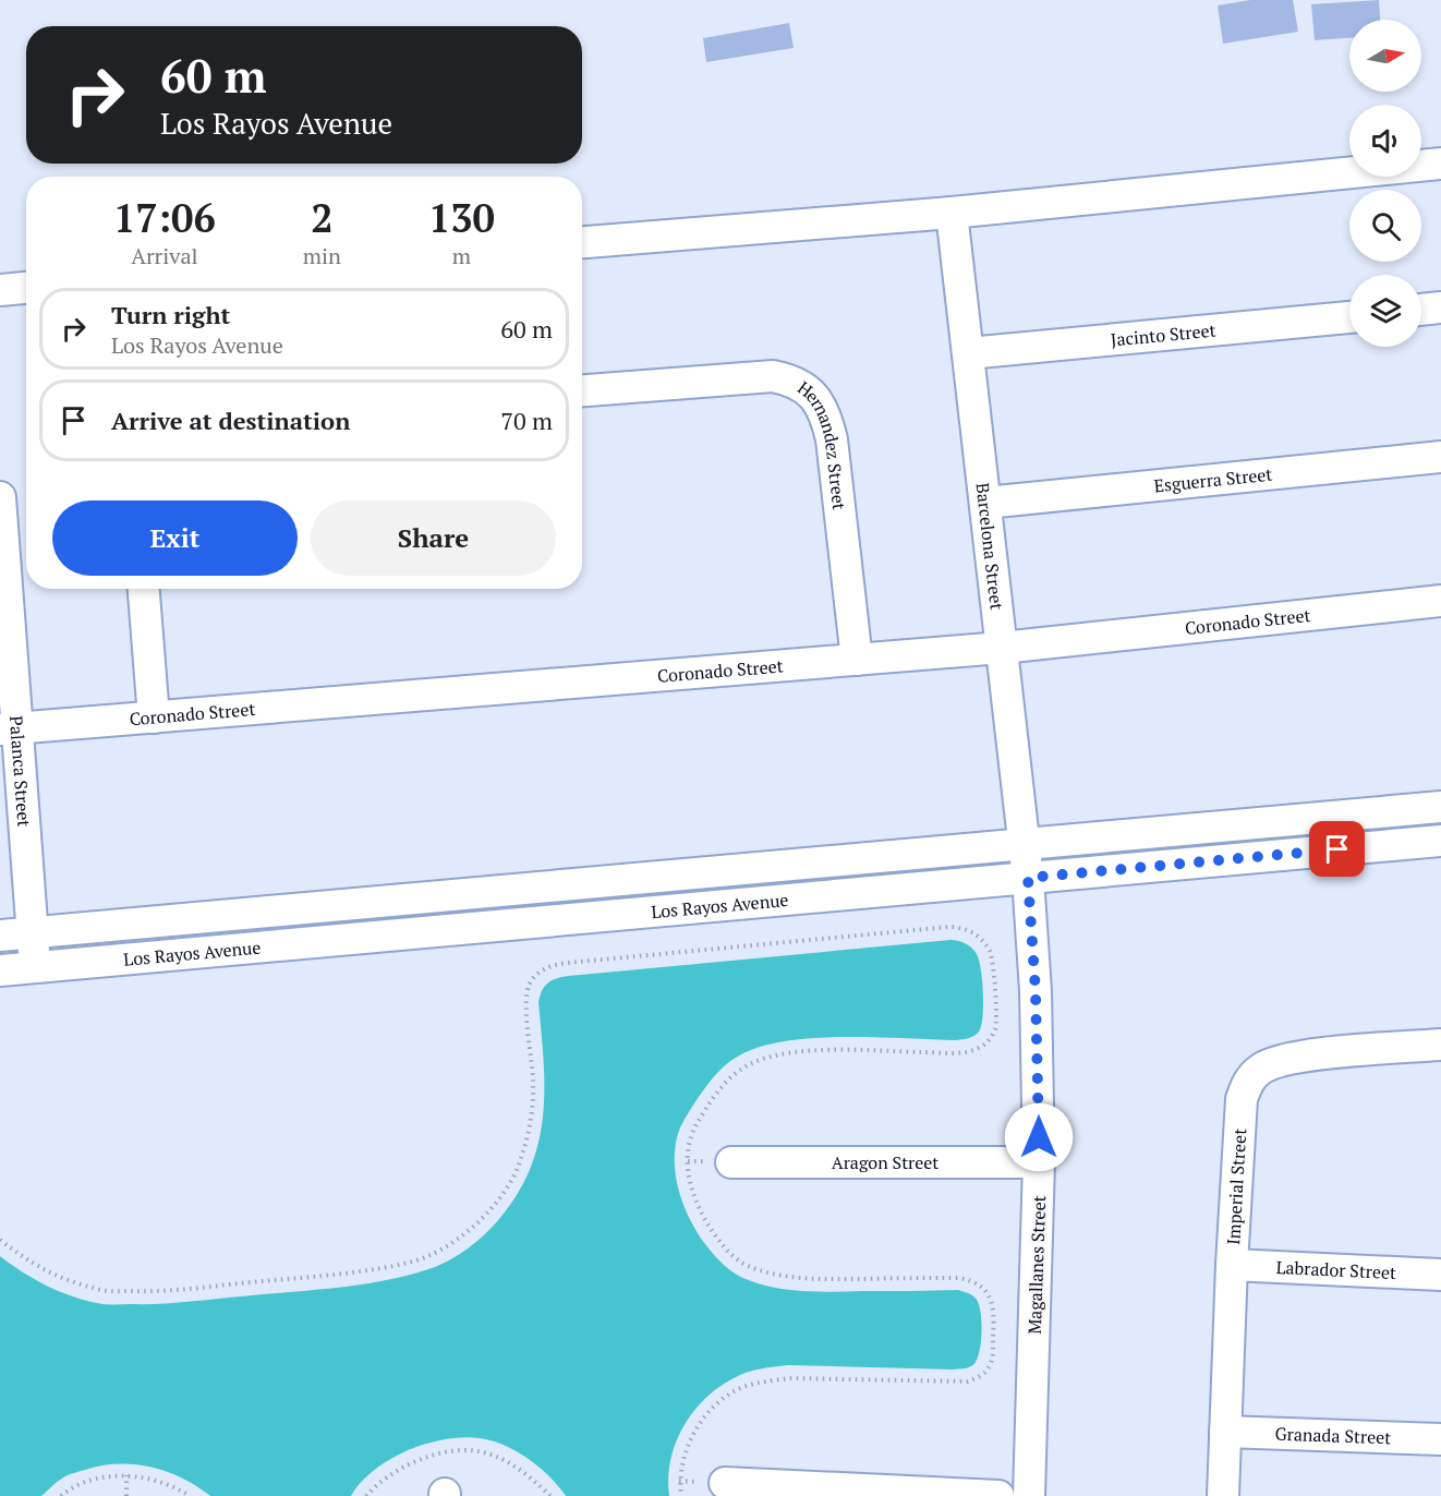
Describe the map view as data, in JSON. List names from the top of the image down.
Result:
{
  "streets": {
    "street": [
      "Jacinto Street",
      "Hernandez Street",
      "Esguerra Street",
      "Barcelona Street",
      "Coronado Street",
      "Palanca Street",
      "Los Rayos Avenue",
      "Aragon Street",
      "Imperial Street",
      "Magallanes Street",
      "Labrador Street",
      "Granada Street"
    ]
  },
  "crossings": [
    ["Jacinto Street", "Barcelona Street"],
    ["Hernandez Street", "Coronado Street"],
    ["Esguerra Street", "Barcelona Street"],
    ["Barcelona Street", "Coronado Street"],
    ["Barcelona Street", "Los Rayos Avenue"],
    ["Barcelona Street", "Magallanes Street"],
    ["Coronado Street", "Palanca Street"],
    ["Palanca Street", "Los Rayos Avenue"],
    ["Los Rayos Avenue", "Magallanes Street"],
    ["Aragon Street", "Magallanes Street"],
    ["Imperial Street", "Labrador Street"],
    ["Imperial Street", "Granada Street"]
  ],
  "north": "right",
  "page": {
    "turn": ["60 m", "Los Rayos Avenue"],
    "eta": [
      "17:06",
      "Arrival",
      "2",
      "min",
      "130",
      "m"
    ],
    "list": [
      {
        "name": "Turn right",
        "note": "Los Rayos Avenue",
        "value": "60 m"
      },
      {
        "name": "Arrive at destination",
        "value": "70 m"
      }
    ],
    "buttons": ["Exit", "Share"]
  }
}
